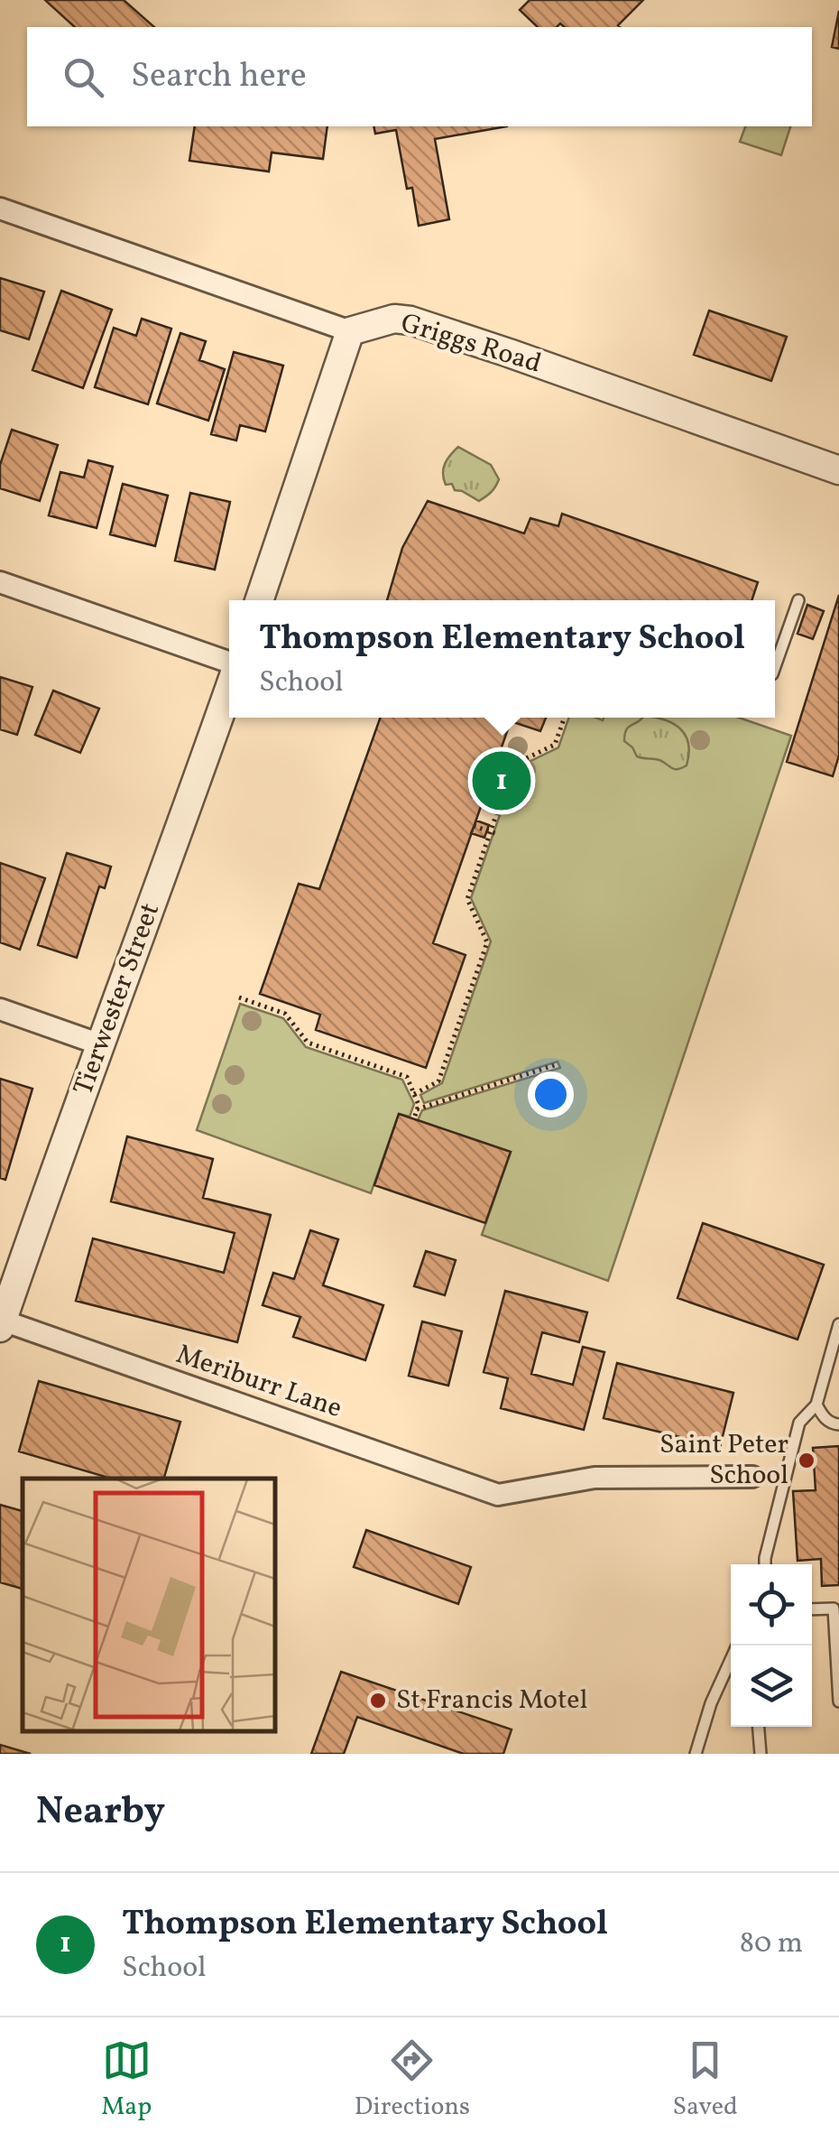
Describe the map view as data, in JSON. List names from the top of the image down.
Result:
{
  "streets": {
    "street": ["Griggs Road", "Tierwester Street", "Meriburr Lane"]
  },
  "crossings": [
    ["Tierwester Street", "Meriburr Lane"]
  ],
  "places": ["Saint Peter School", "St Francis Motel"],
  "page": {
    "search": "Search here",
    "popup": ["Thompson Elementary School", "School"],
    "pins": "1",
    "heading": "Nearby",
    "list": [
      {
        "mark": "1",
        "name": "Thompson Elementary School",
        "note": "School",
        "value": "80 m"
      }
    ],
    "nav": ["Map", "Directions", "Saved"]
  }
}
